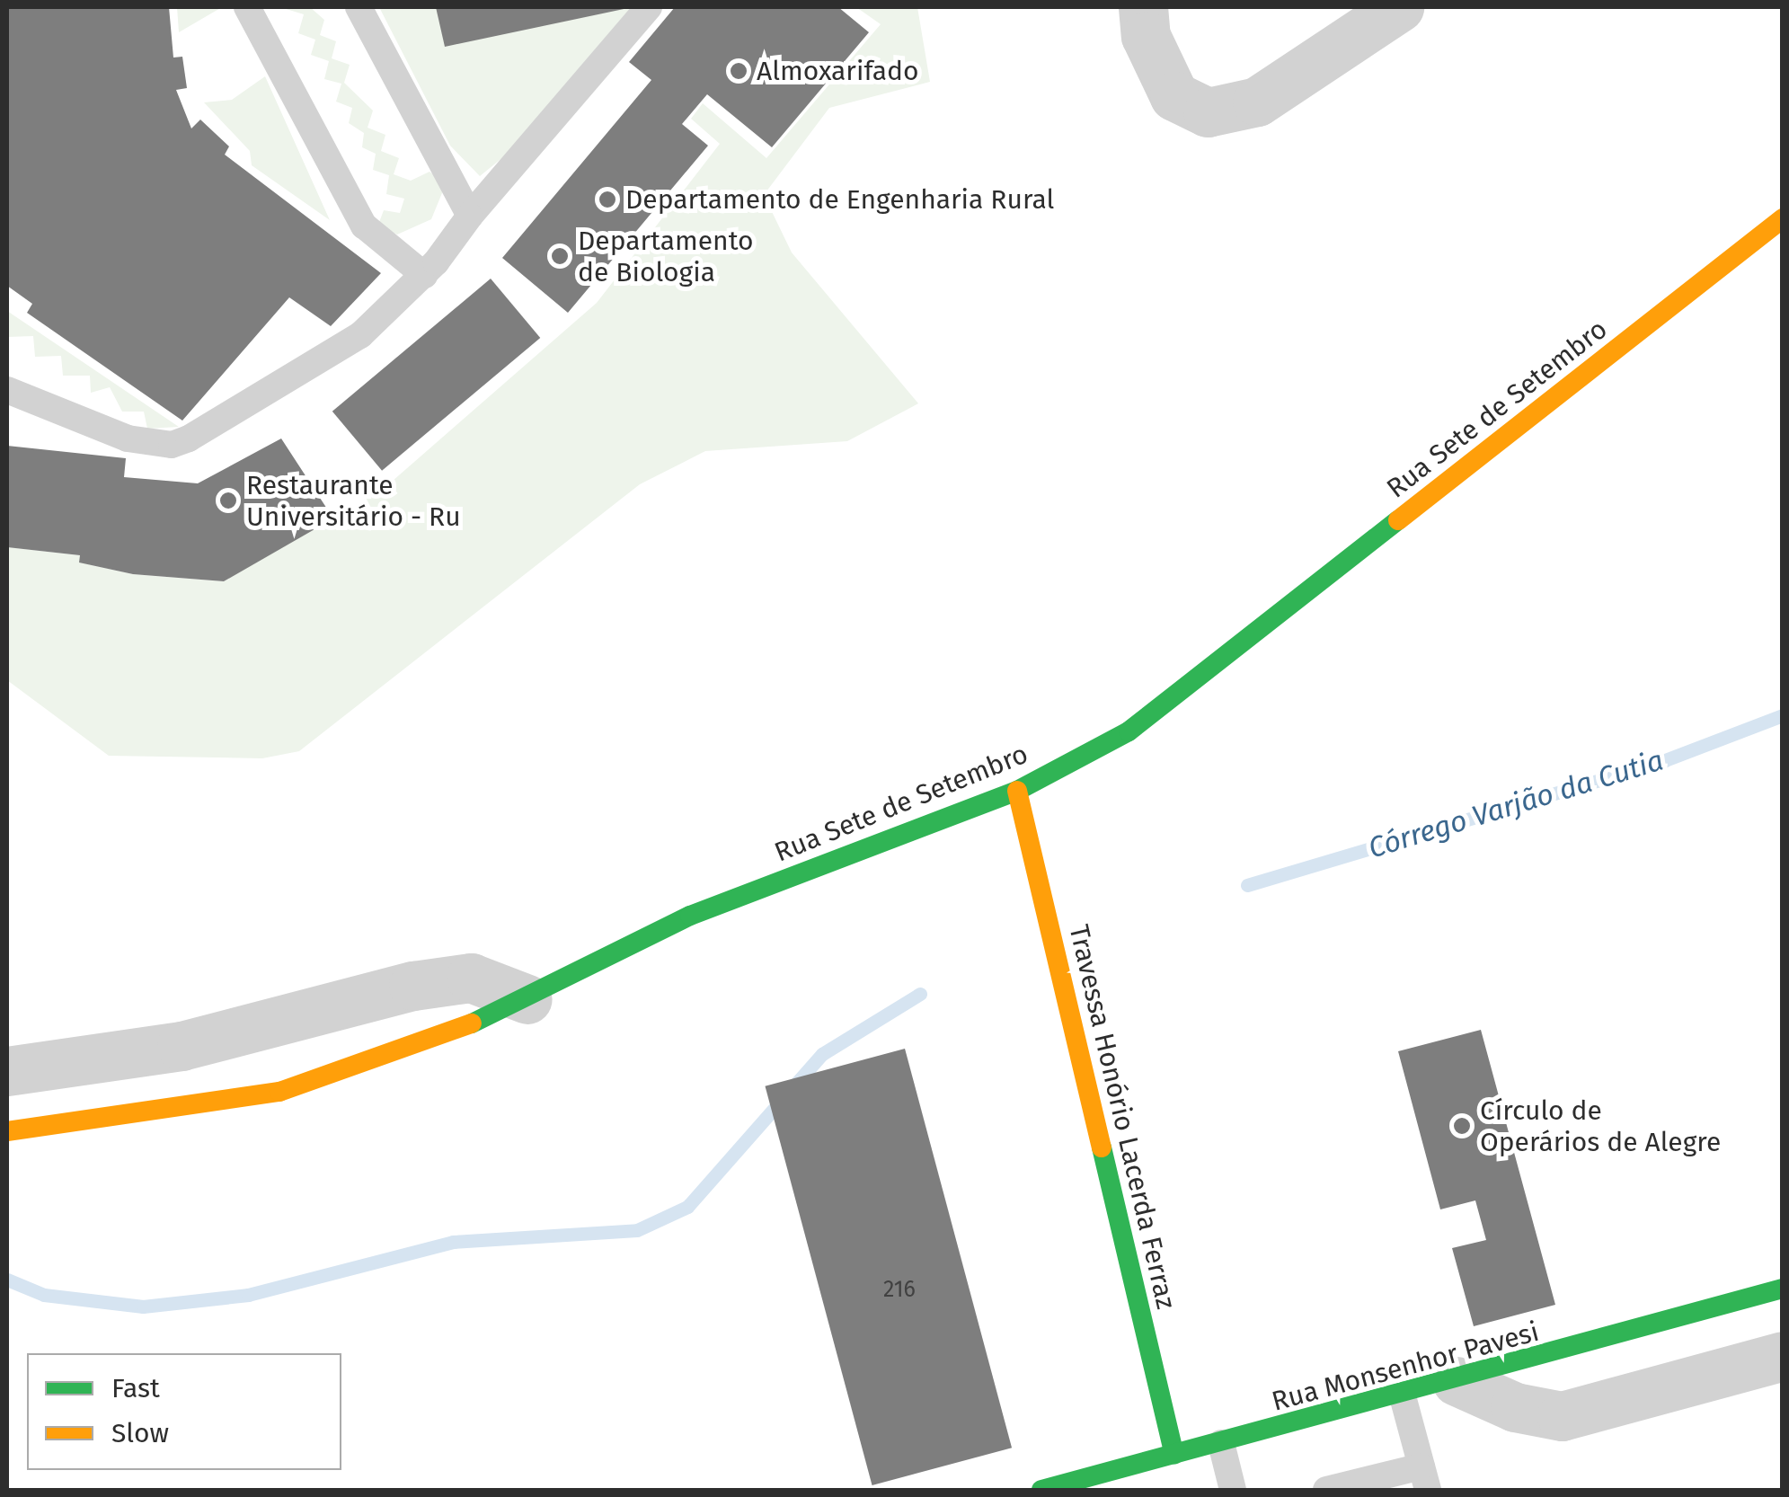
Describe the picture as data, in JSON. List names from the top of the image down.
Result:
{
  "streets": {
    "main road": ["Rua Sete de Setembro", "Travessa Honório Lacerda Ferraz", "Rua Monsenhor Pavesi"]
  },
  "crossings": [
    ["Rua Sete de Setembro", "Travessa Honório Lacerda Ferraz"],
    ["Travessa Honório Lacerda Ferraz", "Rua Monsenhor Pavesi"]
  ],
  "water": ["Córrego Varjão da Cutia"],
  "places": [
    "Almoxarifado",
    "Departamento de Engenharia Rural",
    "Departamento de Biologia",
    "Restaurante Universitário - Ru",
    "Círculo de Operários de Alegre"
  ],
  "house_numbers": ["216"],
  "legend": ["Fast", "Slow"]
}
